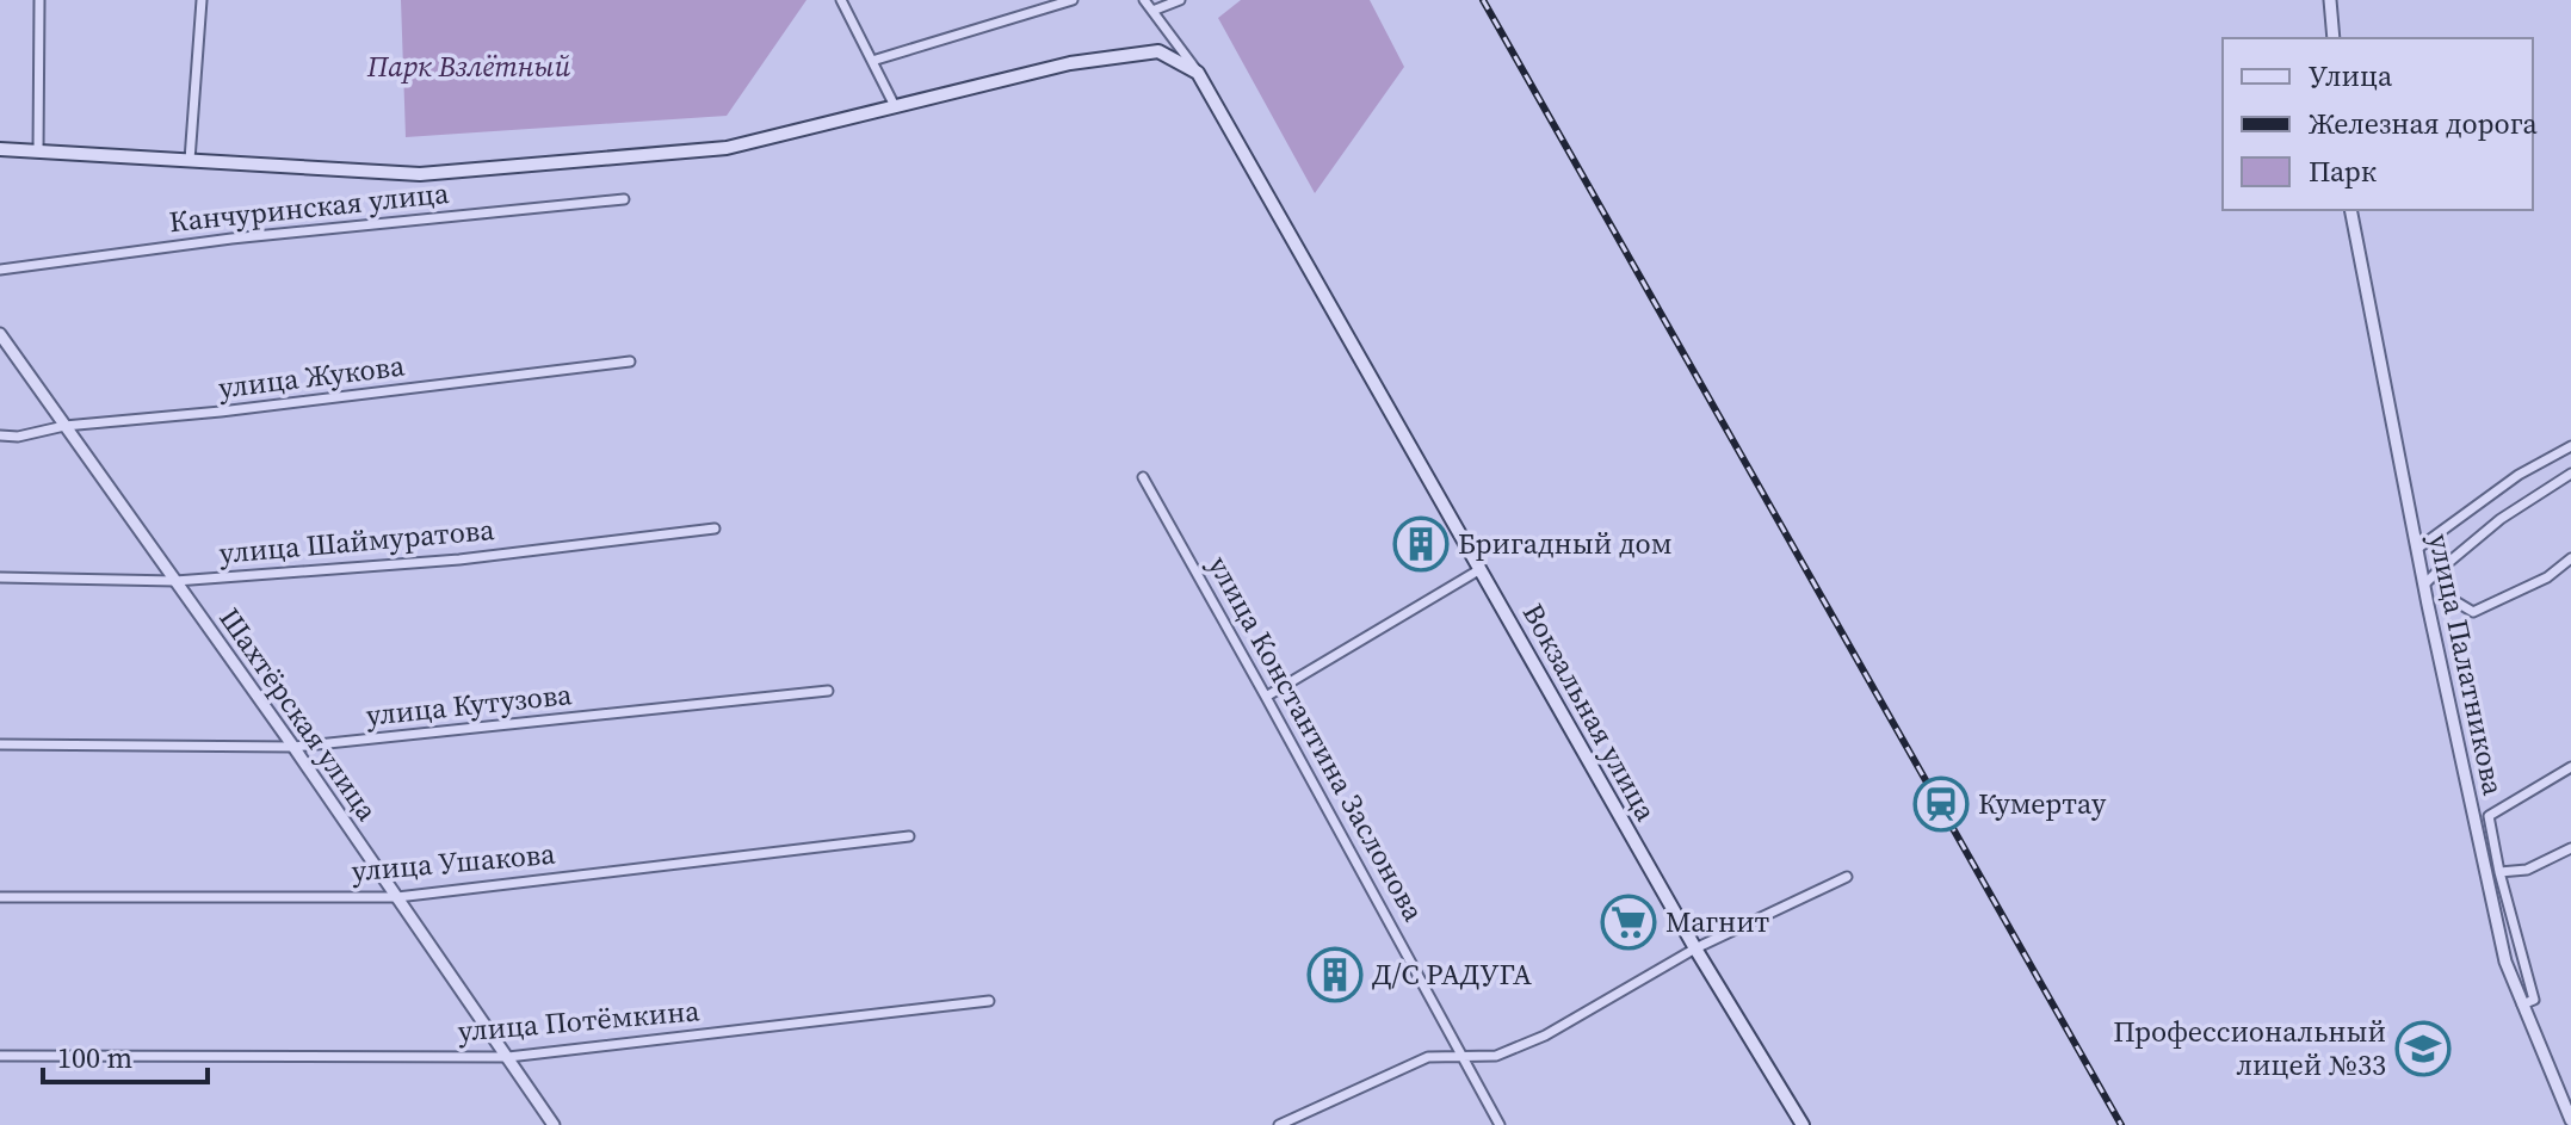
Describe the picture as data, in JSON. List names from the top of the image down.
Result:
{
  "streets": {
    "main road": ["Вокзальная улица"],
    "street": [
      "Канчуринская улица",
      "улица Жукова",
      "улица Шаймуратова",
      "улица Палатникова",
      "улица Кутузова",
      "Шахтёрская улица",
      "улица Константина Заслонова",
      "улица Ушакова",
      "улица Потёмкина"
    ]
  },
  "crossings": [
    ["улица Жукова", "Шахтёрская улица"],
    ["улица Шаймуратова", "Шахтёрская улица"],
    ["улица Кутузова", "Шахтёрская улица"],
    ["Шахтёрская улица", "улица Ушакова"],
    ["Шахтёрская улица", "улица Потёмкина"]
  ],
  "parks": ["Парк Взлётный"],
  "places": {
    "building": ["Бригадный дом", "Д/С РАДУГА"],
    "station": ["Кумертау"],
    "supermarket": ["Магнит"],
    "school or university": ["Профессиональный лицей №33"]
  },
  "legend": ["Улица", "Железная дорога", "Парк"],
  "scale_bar": "100 m"
}
